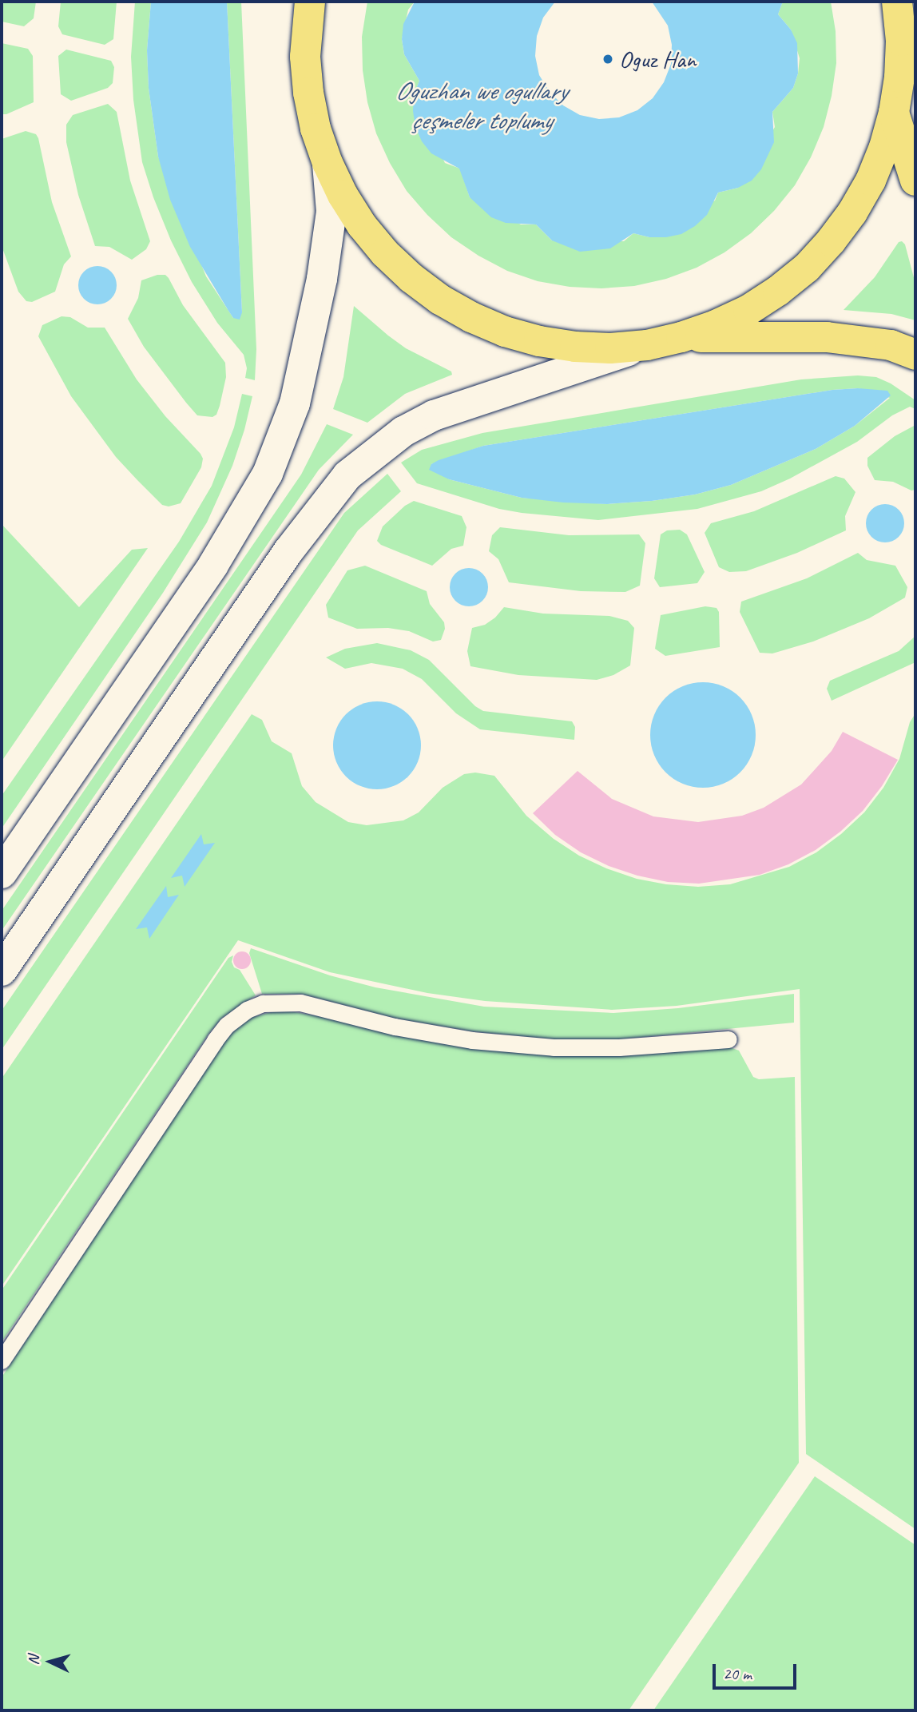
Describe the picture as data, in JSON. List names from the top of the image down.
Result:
{
  "water": ["Oguzhan we ogullary çeşmeler toplumy"],
  "places": ["Oguz Han"],
  "scale_bar": "20 m",
  "north": "left"
}
